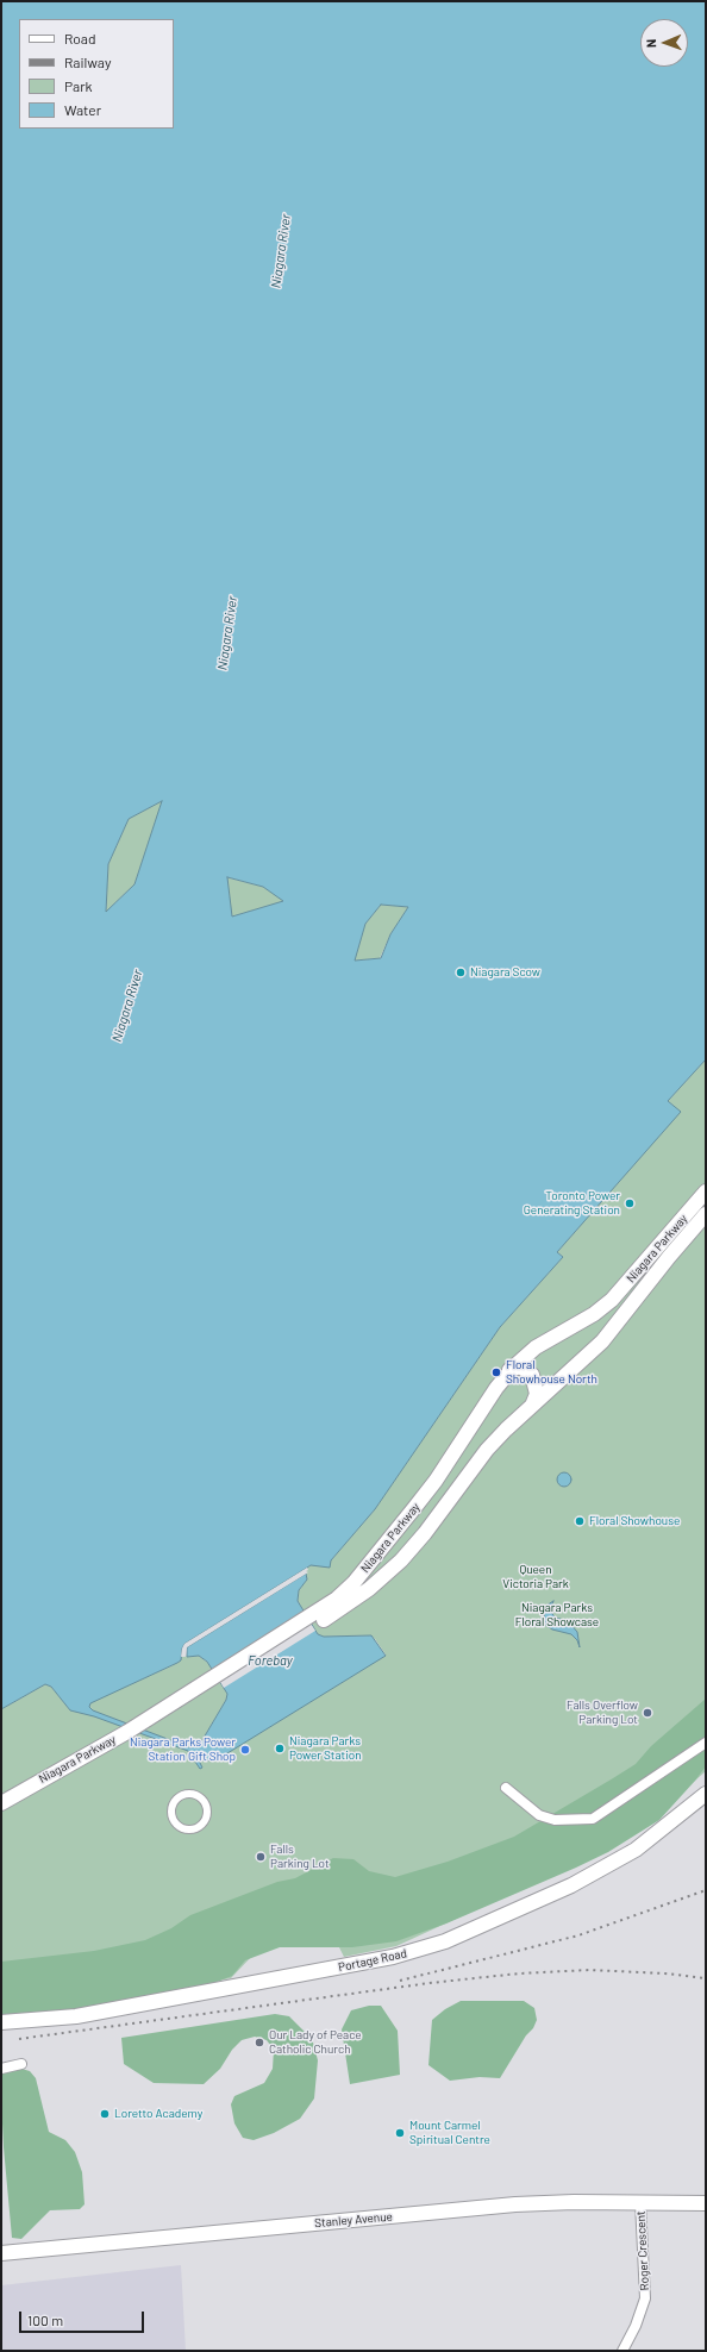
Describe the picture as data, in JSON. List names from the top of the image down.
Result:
{
  "streets": {
    "main road": ["Niagara Parkway", "Portage Road", "Stanley Avenue"],
    "street": ["Roger Crescent"]
  },
  "crossings": [
    ["Stanley Avenue", "Roger Crescent"]
  ],
  "water": ["Niagara River", "Forebay"],
  "parks": ["Queen Victoria Park", "Niagara Parks Floral Showcase"],
  "places": [
    "Niagara Scow",
    "Toronto Power Generating Station",
    "Floral Showhouse North",
    "Floral Showhouse",
    "Falls Overflow Parking Lot",
    "Niagara Parks Power Station",
    "Niagara Parks Power Station Gift Shop",
    "Falls Parking Lot",
    "Our Lady of Peace Catholic Church",
    "Loretto Academy",
    "Mount Carmel Spiritual Centre"
  ],
  "legend": [
    "Road",
    "Railway",
    "Park",
    "Water"
  ],
  "scale_bar": "100 m",
  "north": "left"
}
